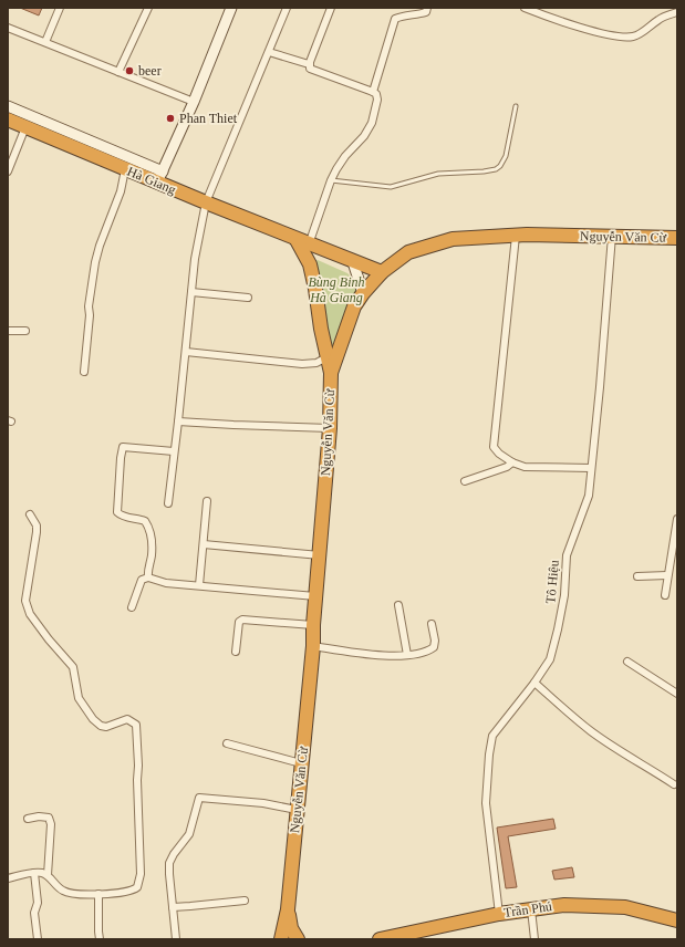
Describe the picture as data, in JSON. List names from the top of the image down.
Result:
{
  "streets": {
    "highway": ["Hà Giang", "Nguyễn Văn Cừ", "Trần Phú"],
    "street": ["Tô Hiệu"]
  },
  "crossings": [
    ["Hà Giang", "Nguyễn Văn Cừ"],
    ["Nguyễn Văn Cừ", "Tô Hiệu"],
    ["Tô Hiệu", "Trần Phú"]
  ],
  "parks": ["Bùng Binh Hà Giang"],
  "places": ["beer", "Phan Thiet"]
}
